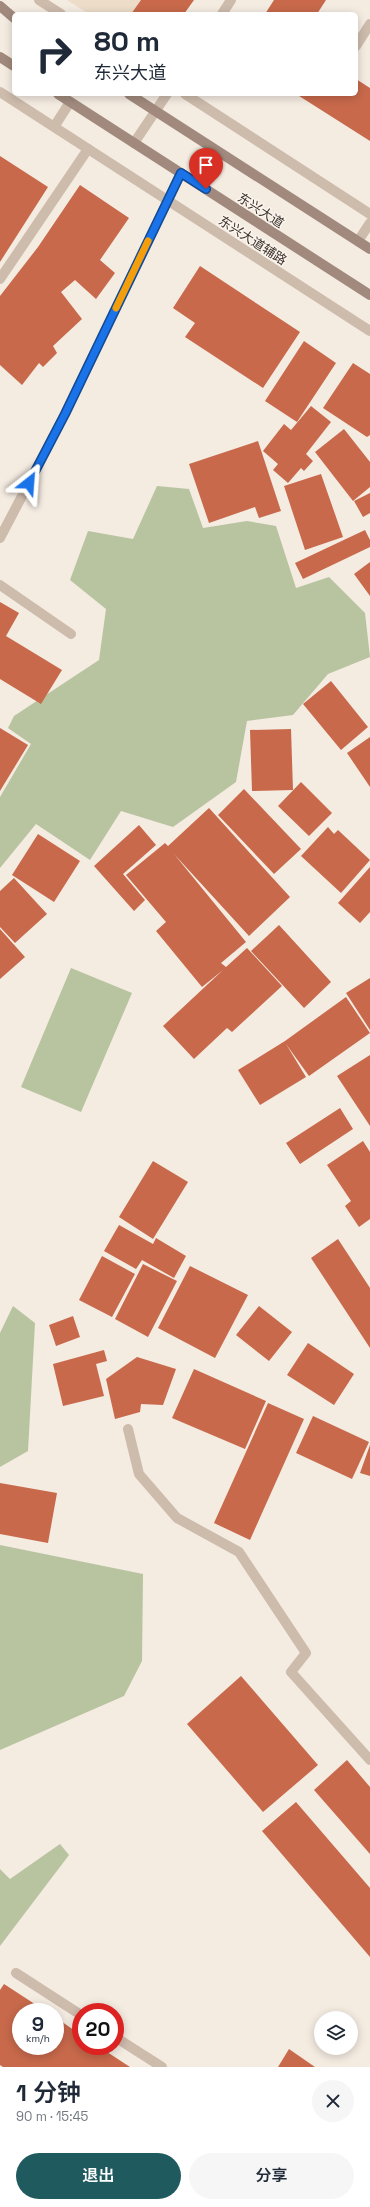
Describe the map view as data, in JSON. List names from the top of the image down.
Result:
{
  "streets": {
    "main road": ["东兴大道"],
    "street": ["东兴大道辅路"]
  },
  "page": {
    "turn": ["80 m", "东兴大道"],
    "speed": "9 km/h",
    "limit": "20",
    "heading": ["1 分钟", "90 m · 15:45"],
    "buttons": ["退出", "分享"]
  }
}
